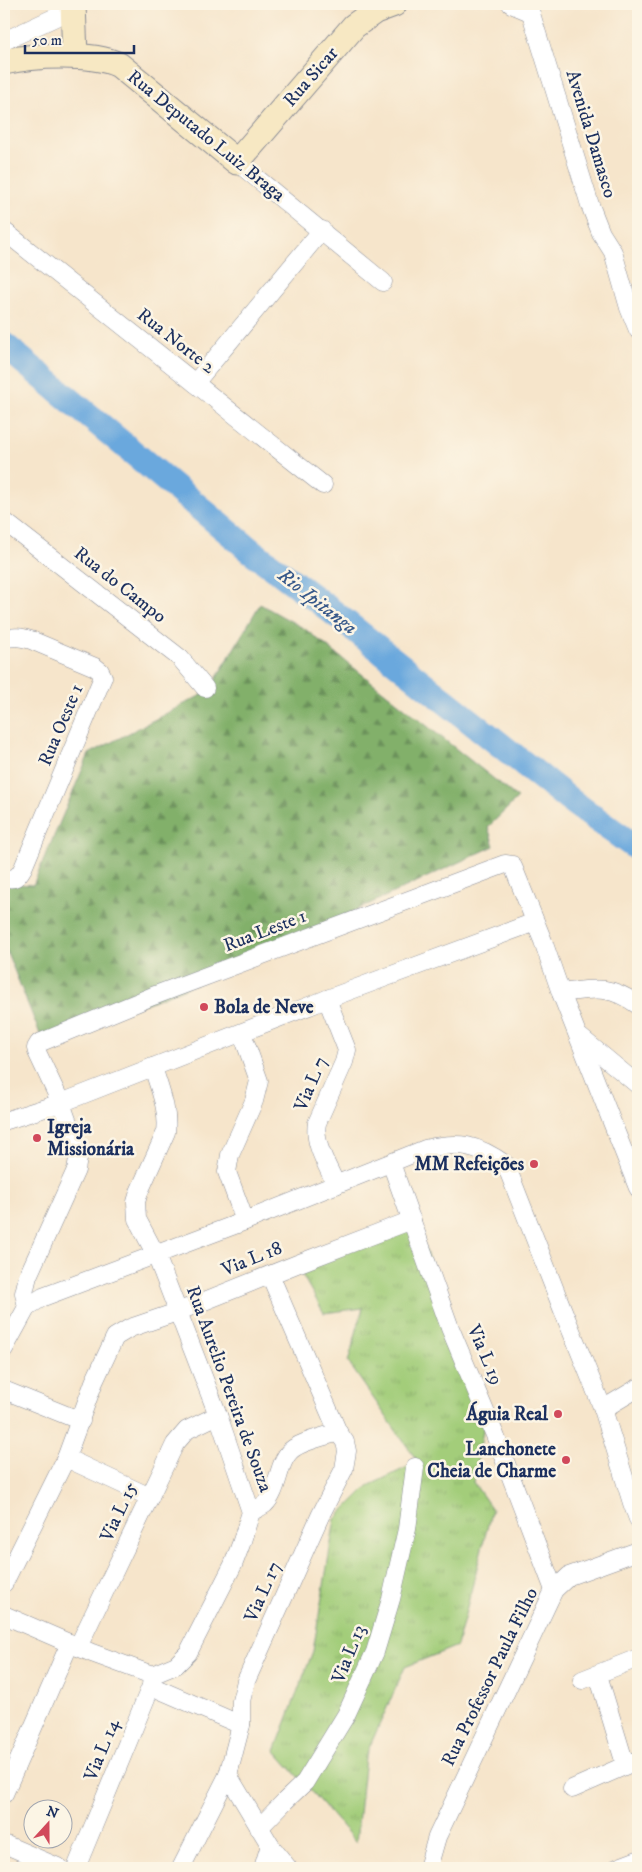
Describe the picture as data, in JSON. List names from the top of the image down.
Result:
{
  "streets": {
    "street": [
      "Rua Sicar",
      "Avenida Damasco",
      "Rua Deputado Luiz Braga",
      "Rua Norte 2",
      "Rua do Campo",
      "Rua Oeste 1",
      "Rua Leste 1",
      "Via L 7",
      "Via L 18",
      "Via L 19",
      "Rua Aurelio Pereira de Souza",
      "Via L 15",
      "Via L 17",
      "Via L 13",
      "Rua Professor Paula Filho",
      "Via L 14"
    ]
  },
  "crossings": [
    ["Rua Sicar", "Rua Deputado Luiz Braga"],
    ["Via L 18", "Via L 19"],
    ["Via L 18", "Rua Aurelio Pereira de Souza"],
    ["Via L 18", "Via L 17"],
    ["Via L 19", "Rua Professor Paula Filho"],
    ["Rua Aurelio Pereira de Souza", "Via L 15"],
    ["Rua Aurelio Pereira de Souza", "Via L 14"]
  ],
  "water": ["Rio Ipitanga"],
  "places": [
    "Bola de Neve",
    "Igreja Missionária",
    "MM Refeições",
    "Águia Real",
    "Lanchonete Cheia de Charme"
  ],
  "scale_bar": "50 m",
  "north": "top"
}
